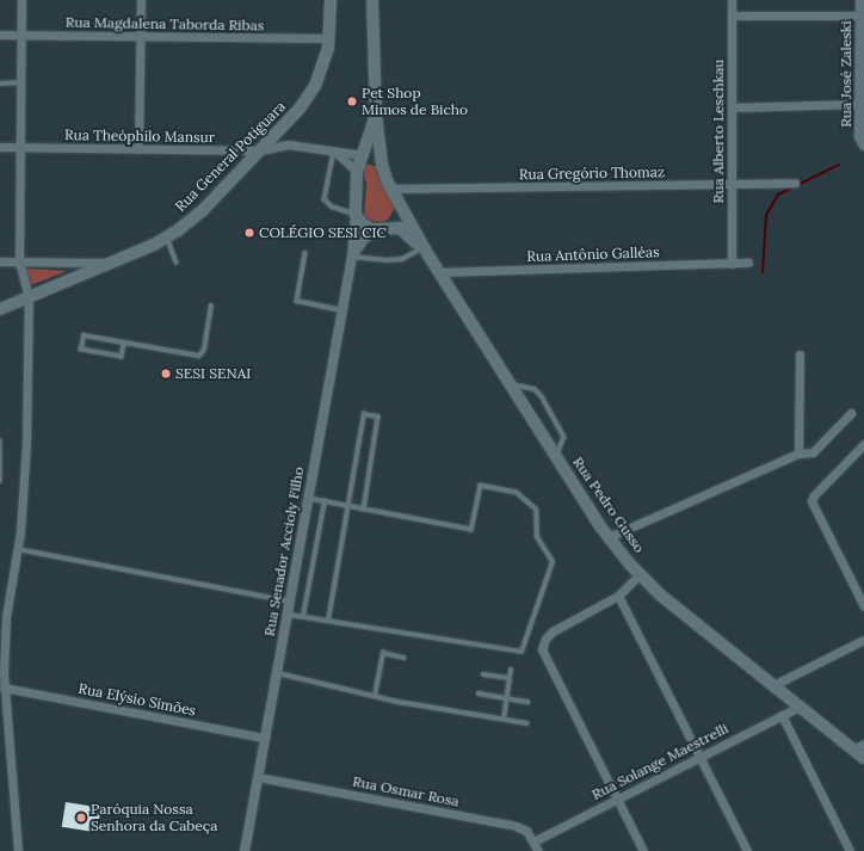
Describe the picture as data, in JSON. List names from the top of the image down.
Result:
{
  "streets": {
    "main road": ["Rua General Potiguara", "Rua Pedro Gusso"],
    "street": [
      "Rua Magdalena Taborda Ribas",
      "Rua José Zaleski",
      "Rua Alberto Leschkau",
      "Rua Theóphilo Mansur",
      "Rua Gregório Thomaz",
      "Rua Antônio Galléas",
      "Rua Senador Accioly Filho",
      "Rua Elýsio Simões",
      "Rua Solange Maestrelli",
      "Rua Osmar Rosa"
    ]
  },
  "crossings": [
    ["Rua Magdalena Taborda Ribas", "Rua General Potiguara"],
    ["Rua Alberto Leschkau", "Rua Gregório Thomaz"],
    ["Rua Alberto Leschkau", "Rua Antônio Galléas"],
    ["Rua Theóphilo Mansur", "Rua General Potiguara"],
    ["Rua Theóphilo Mansur", "Rua Pedro Gusso"],
    ["Rua Gregório Thomaz", "Rua Pedro Gusso"],
    ["Rua Antônio Galléas", "Rua Pedro Gusso"],
    ["Rua Pedro Gusso", "Rua Senador Accioly Filho"],
    ["Rua Pedro Gusso", "Rua Solange Maestrelli"],
    ["Rua Senador Accioly Filho", "Rua Elýsio Simões"],
    ["Rua Senador Accioly Filho", "Rua Osmar Rosa"],
    ["Rua Solange Maestrelli", "Rua Osmar Rosa"]
  ],
  "places": [
    "Pet Shop Mimos de Bicho",
    "COLÉGIO SESI CIC",
    "SESI SENAI",
    "Paróquia Nossa Senhora da Cabeça"
  ]
}
